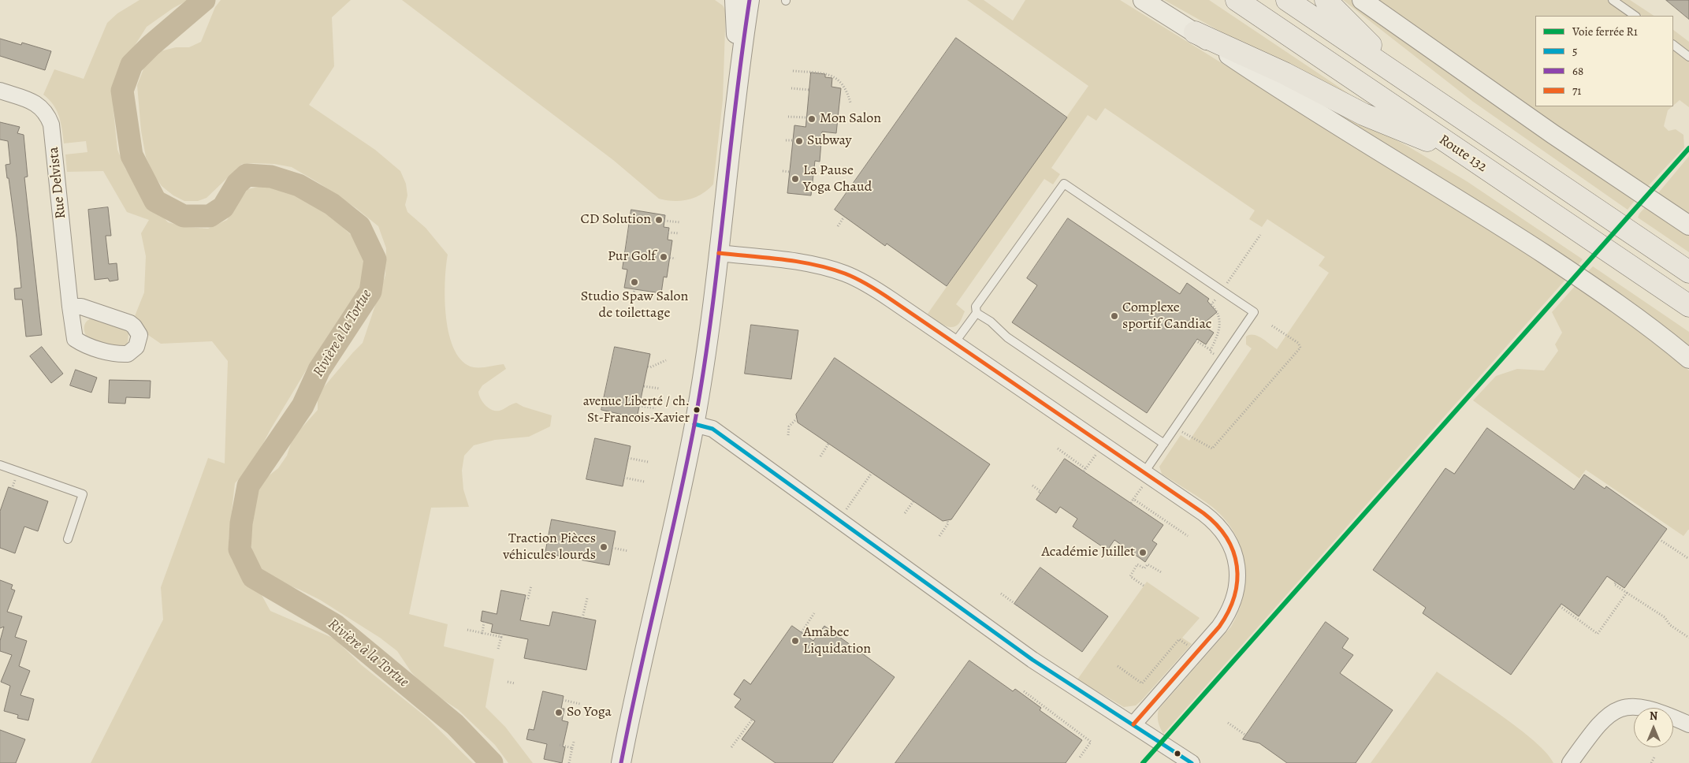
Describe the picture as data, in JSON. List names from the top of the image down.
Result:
{
  "streets": {
    "highway": ["Route 132"],
    "street": ["Rue Delvista"]
  },
  "water": ["Rivière à la Tortue"],
  "places": [
    "Mon Salon",
    "Subway",
    "La Pause Yoga Chaud",
    "CD Solution",
    "Pur Golf",
    "Studio Spaw Salon de toilettage",
    "Complexe sportif Candiac",
    "avenue Liberté / ch. St-Francois-Xavier",
    "Traction Pièces véhicules lourds",
    "Académie Juillet",
    "Amabec Liquidation",
    "So Yoga"
  ],
  "lines": [
    "transit line 68",
    "rail line R1",
    "transit line 71",
    "transit line 5"
  ],
  "legend": [
    "Voie ferrée R1",
    "5",
    "68",
    "71"
  ],
  "north": "top"
}
